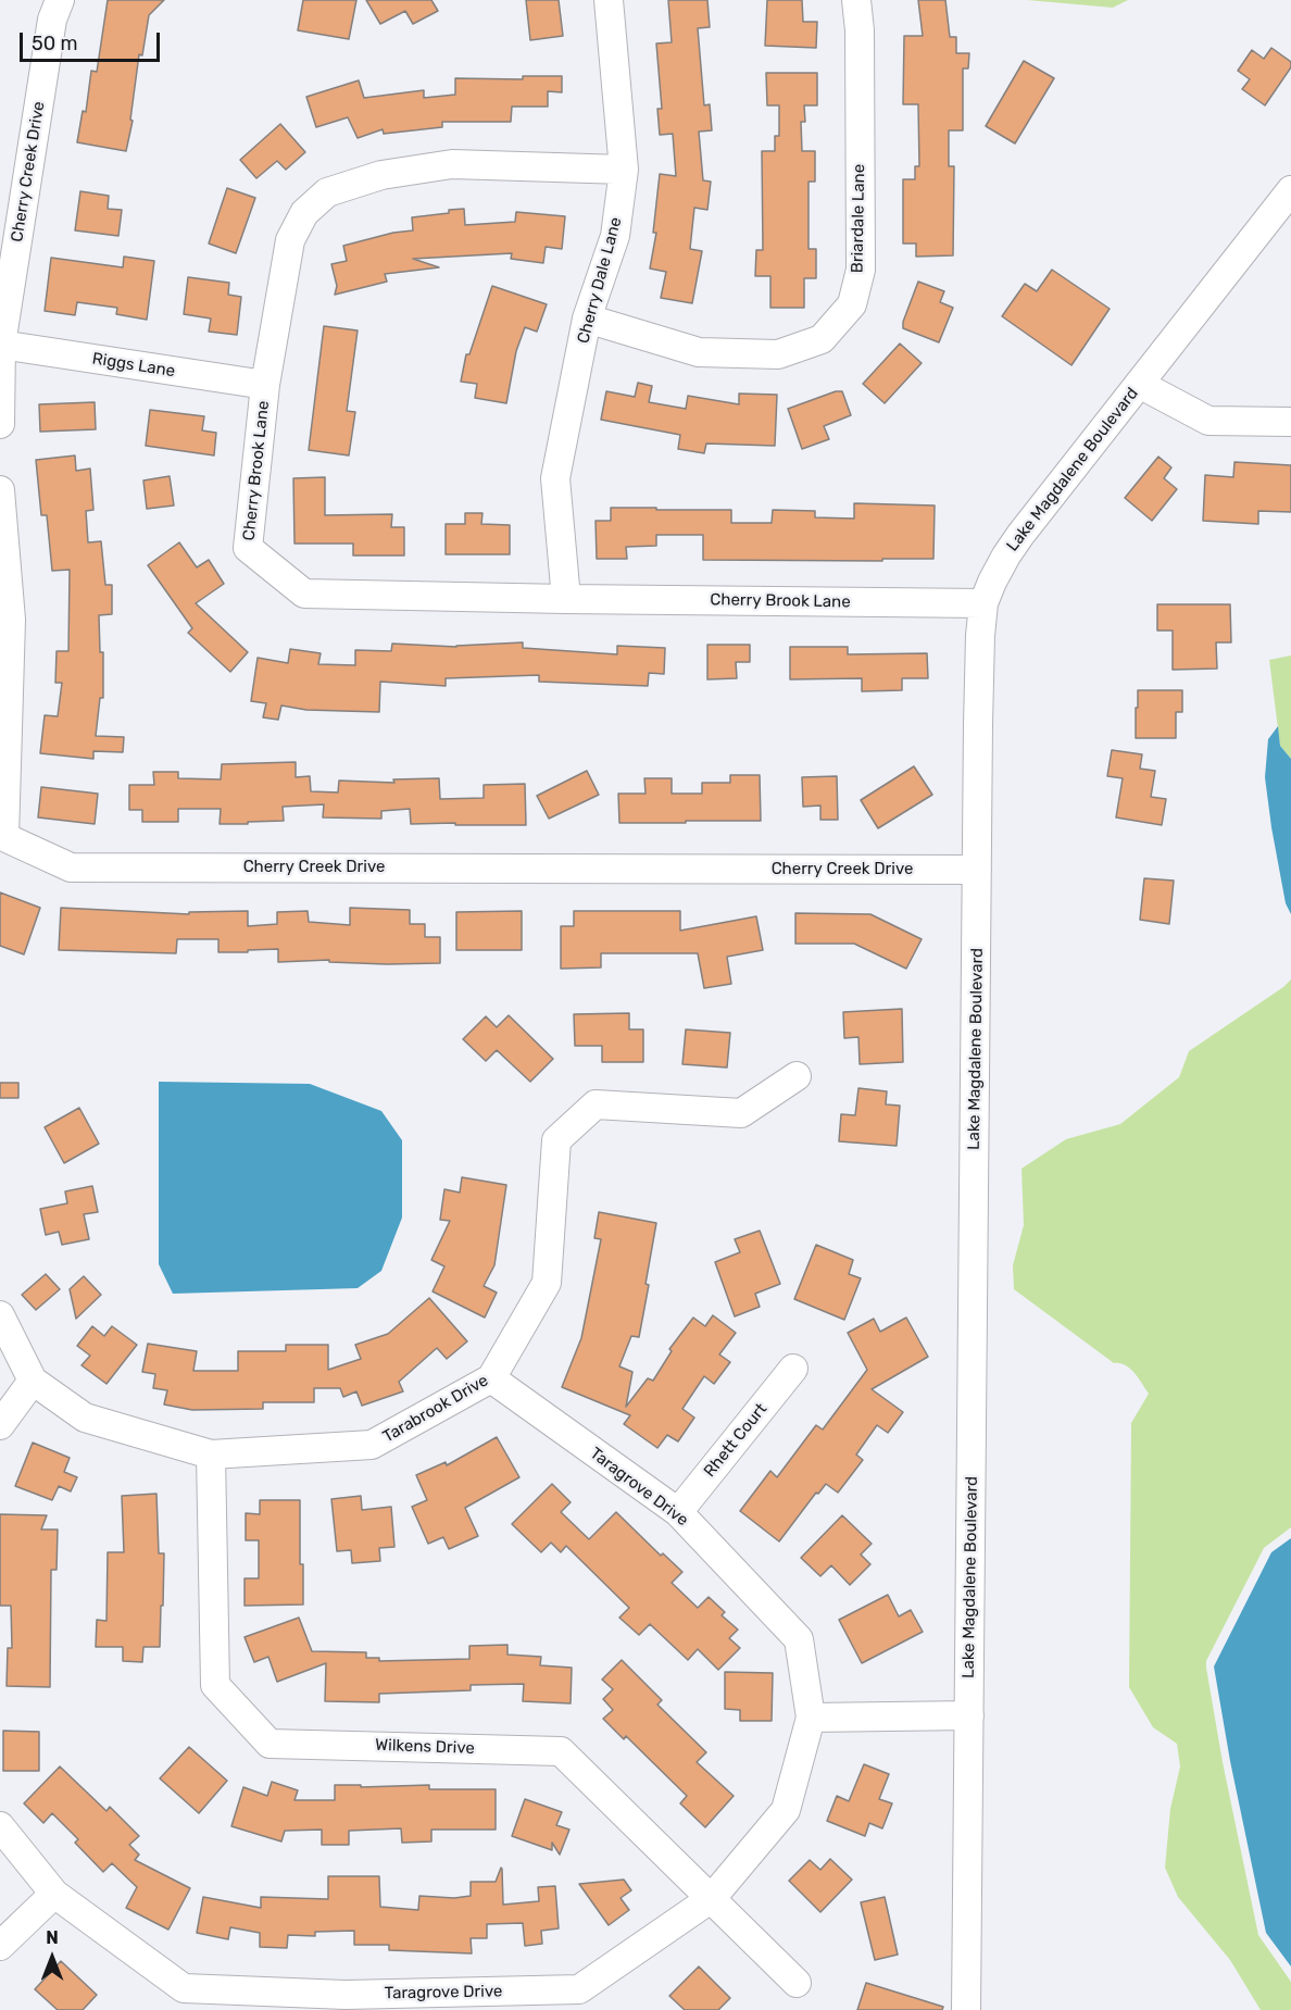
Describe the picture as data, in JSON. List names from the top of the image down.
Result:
{
  "streets": {
    "street": [
      "Cherry Creek Drive",
      "Briardale Lane",
      "Cherry Dale Lane",
      "Riggs Lane",
      "Lake Magdalene Boulevard",
      "Cherry Brook Lane",
      "Tarabrook Drive",
      "Rhett Court",
      "Taragrove Drive",
      "Wilkens Drive"
    ]
  },
  "crossings": [
    ["Cherry Creek Drive", "Riggs Lane"],
    ["Cherry Creek Drive", "Lake Magdalene Boulevard"],
    ["Briardale Lane", "Cherry Dale Lane"],
    ["Cherry Dale Lane", "Cherry Brook Lane"],
    ["Riggs Lane", "Cherry Brook Lane"],
    ["Lake Magdalene Boulevard", "Cherry Brook Lane"],
    ["Tarabrook Drive", "Taragrove Drive"],
    ["Tarabrook Drive", "Wilkens Drive"],
    ["Rhett Court", "Taragrove Drive"],
    ["Taragrove Drive", "Wilkens Drive"]
  ],
  "scale_bar": "50 m",
  "north": "top"
}
